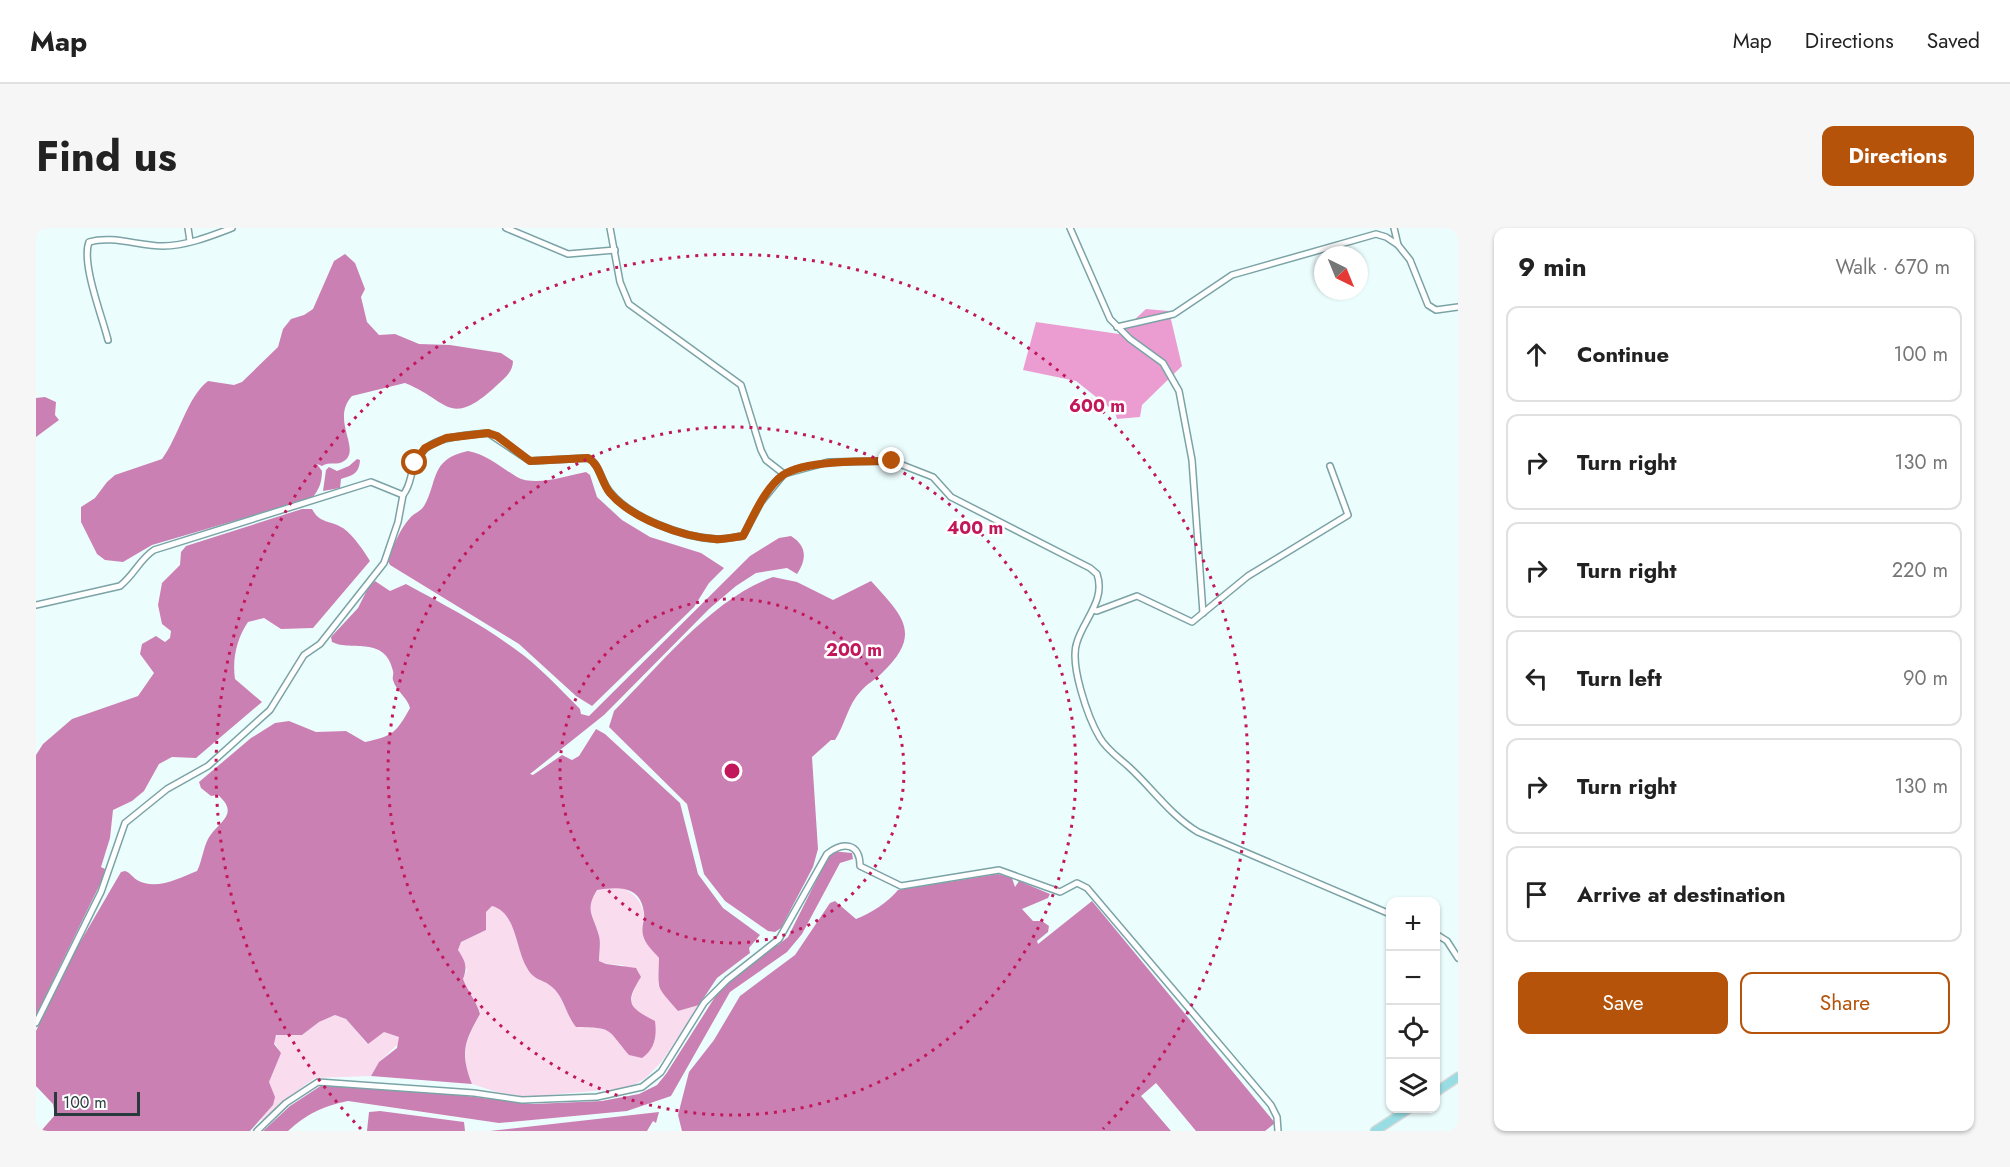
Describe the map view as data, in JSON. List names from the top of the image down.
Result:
{
  "scale_bar": "100 m",
  "north": "bottom right",
  "page": {
    "header": "Map",
    "nav": ["Map", "Directions", "Saved"],
    "title": "Find us",
    "buttons": [
      "Directions",
      ["Save", "Share"]
    ],
    "heading": ["9 min", "Walk · 670 m"],
    "list": [
      ["Continue", "100 m"],
      ["Turn right", "130 m"],
      ["Turn right", "220 m"],
      ["Turn left", "90 m"],
      ["Turn right", "130 m"],
      "Arrive at destination"
    ],
    "map_buttons": ["+", "−"],
    "scale": "100 m"
  },
  "rings": ["600 m", "400 m", "200 m"]
}
